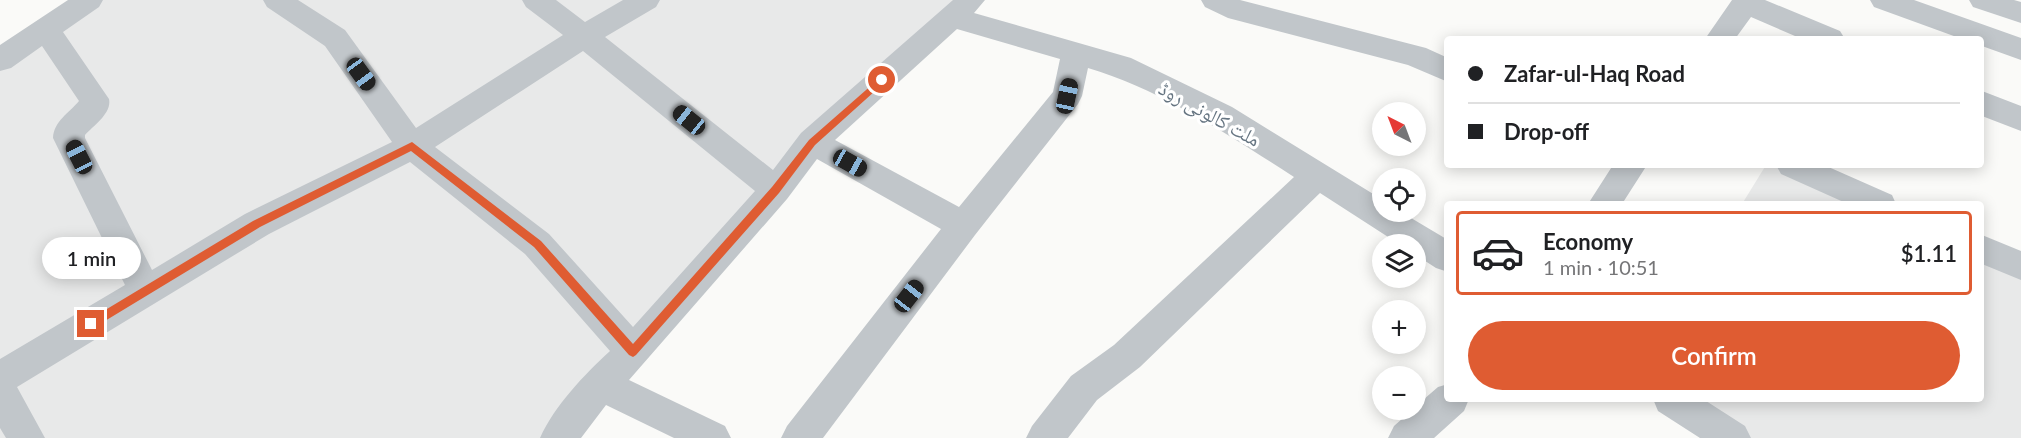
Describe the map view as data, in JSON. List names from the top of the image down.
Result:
{
  "streets": {
    "street": ["ملت کالونی روڈ"]
  },
  "north": "top left",
  "page": {
    "banner": ["Zafar-ul-Haq Road", "Drop-off"],
    "map_buttons": ["+", "−"],
    "list": [
      {
        "name": "Economy",
        "note": "1 min · 10:51",
        "value": "$1.11"
      }
    ],
    "bubble": "1 min",
    "buttons": "Confirm"
  }
}
